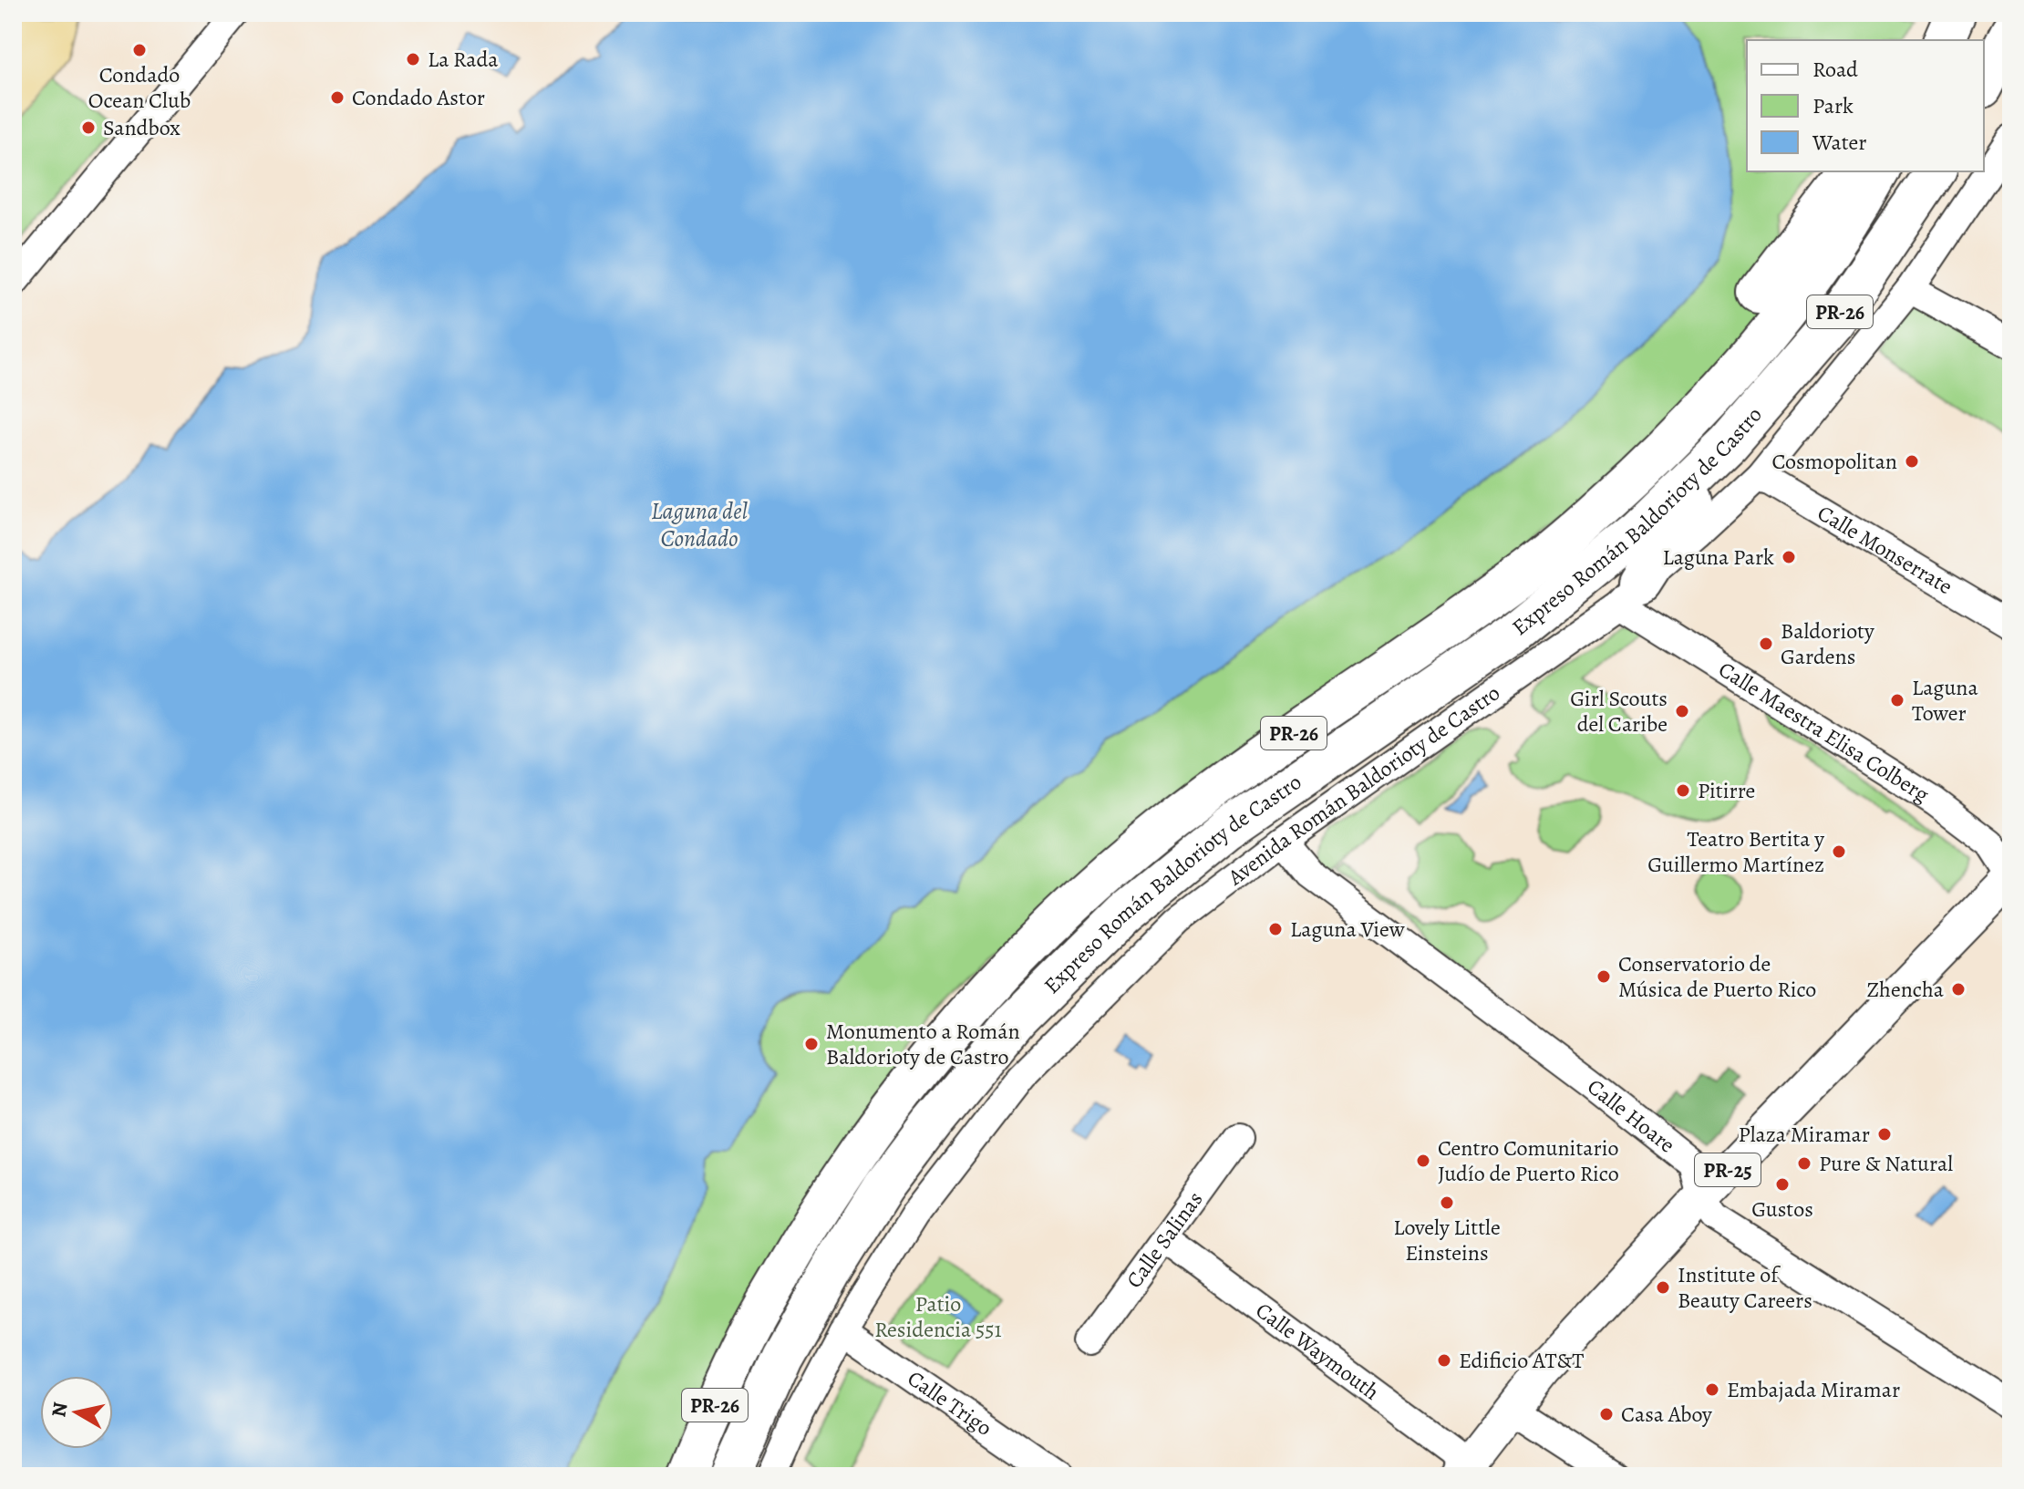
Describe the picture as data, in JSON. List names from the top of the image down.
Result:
{
  "streets": {
    "highway": ["PR-26", "Expreso Román Baldorioty de Castro"],
    "main road": ["PR-25"],
    "street": [
      "Calle Monserrate",
      "Calle Maestra Elisa Colberg",
      "Avenida Román Baldorioty de Castro",
      "Calle Hoare",
      "Calle Salinas",
      "Calle Waymouth",
      "Calle Trigo"
    ]
  },
  "crossings": [
    ["Calle Monserrate", "Avenida Román Baldorioty de Castro"],
    ["Calle Maestra Elisa Colberg", "Avenida Román Baldorioty de Castro"],
    ["Calle Maestra Elisa Colberg", "PR-25"],
    ["Avenida Román Baldorioty de Castro", "Calle Hoare"],
    ["Avenida Román Baldorioty de Castro", "Calle Trigo"],
    ["Calle Hoare", "PR-25"],
    ["PR-25", "Calle Waymouth"],
    ["Calle Salinas", "Calle Waymouth"]
  ],
  "water": ["Laguna del Condado"],
  "parks": ["Patio Residencia 551"],
  "places": [
    "Condado Ocean Club",
    "La Rada",
    "Condado Astor",
    "Sandbox",
    "Cosmopolitan",
    "Laguna Park",
    "Baldorioty Gardens",
    "Laguna Tower",
    "Girl Scouts del Caribe",
    "Pitirre",
    "Teatro Bertita y Guillermo Martínez",
    "Laguna View",
    "Conservatorio de Música de Puerto Rico",
    "Zhencha",
    "Monumento a Román Baldorioty de Castro",
    "Plaza Miramar",
    "Centro Comunitario Judío de Puerto Rico",
    "Pure & Natural",
    "Gustos",
    "Lovely Little Einsteins",
    "Institute of Beauty Careers",
    "Edificio AT&T",
    "Embajada Miramar",
    "Casa Aboy"
  ],
  "legend": ["Road", "Park", "Water"],
  "north": "left"
}
